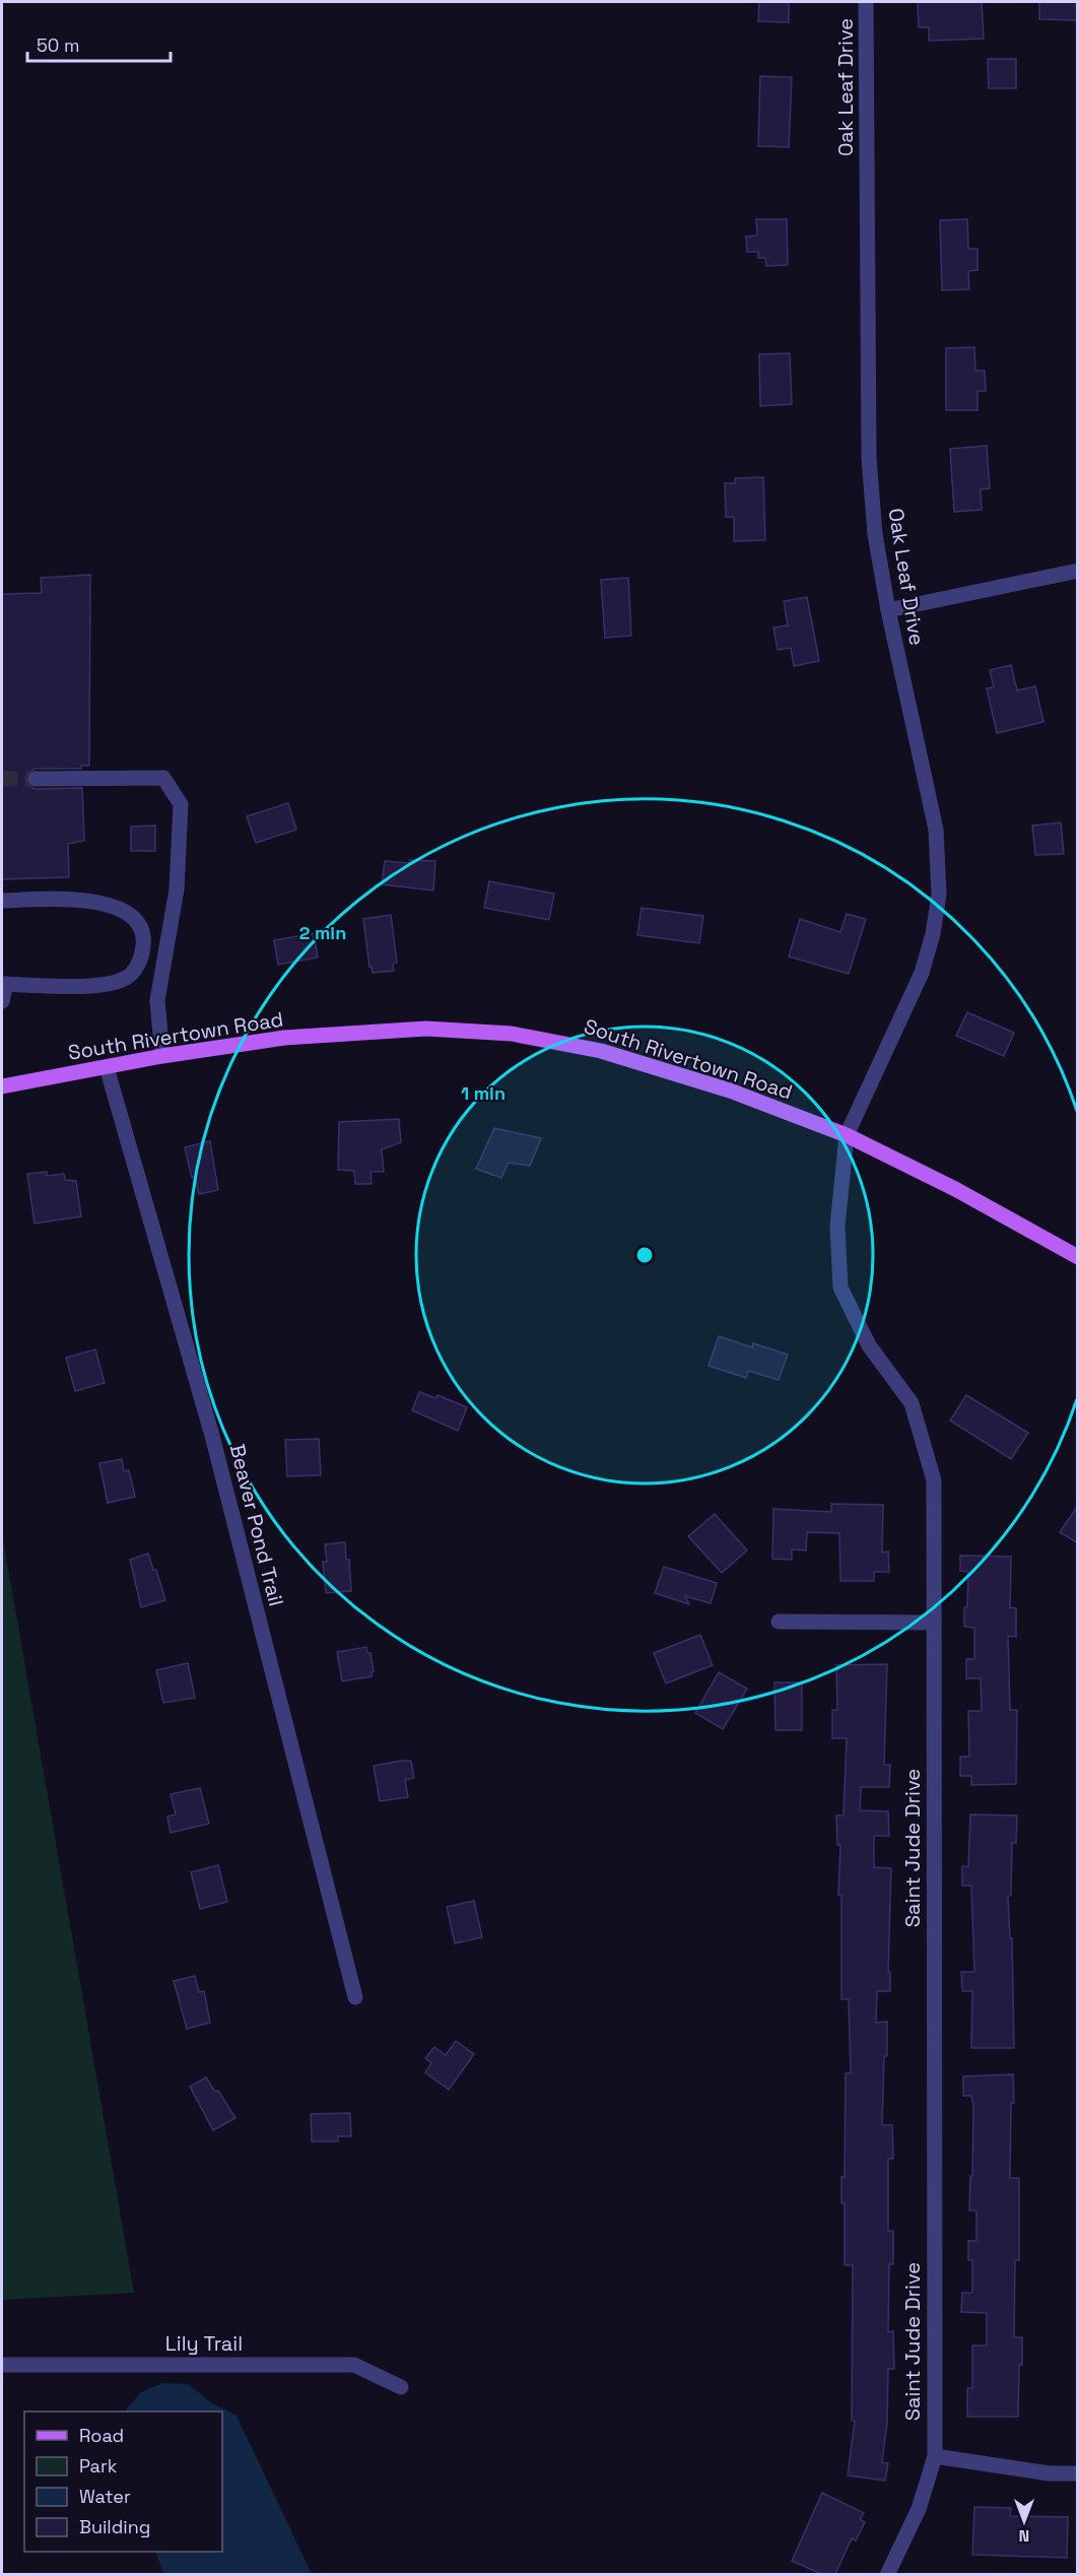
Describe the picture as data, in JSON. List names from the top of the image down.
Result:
{
  "streets": {
    "main road": ["South Rivertown Road"],
    "street": [
      "Oak Leaf Drive",
      "Beaver Pond Trail",
      "Saint Jude Drive",
      "Lily Trail"
    ]
  },
  "crossings": [
    ["Oak Leaf Drive", "South Rivertown Road"],
    ["Oak Leaf Drive", "Saint Jude Drive"],
    ["South Rivertown Road", "Beaver Pond Trail"],
    ["South Rivertown Road", "Saint Jude Drive"]
  ],
  "legend": [
    "Road",
    "Park",
    "Water",
    "Building"
  ],
  "scale_bar": "50 m",
  "north": "bottom",
  "rings": ["2 min", "1 min"]
}
